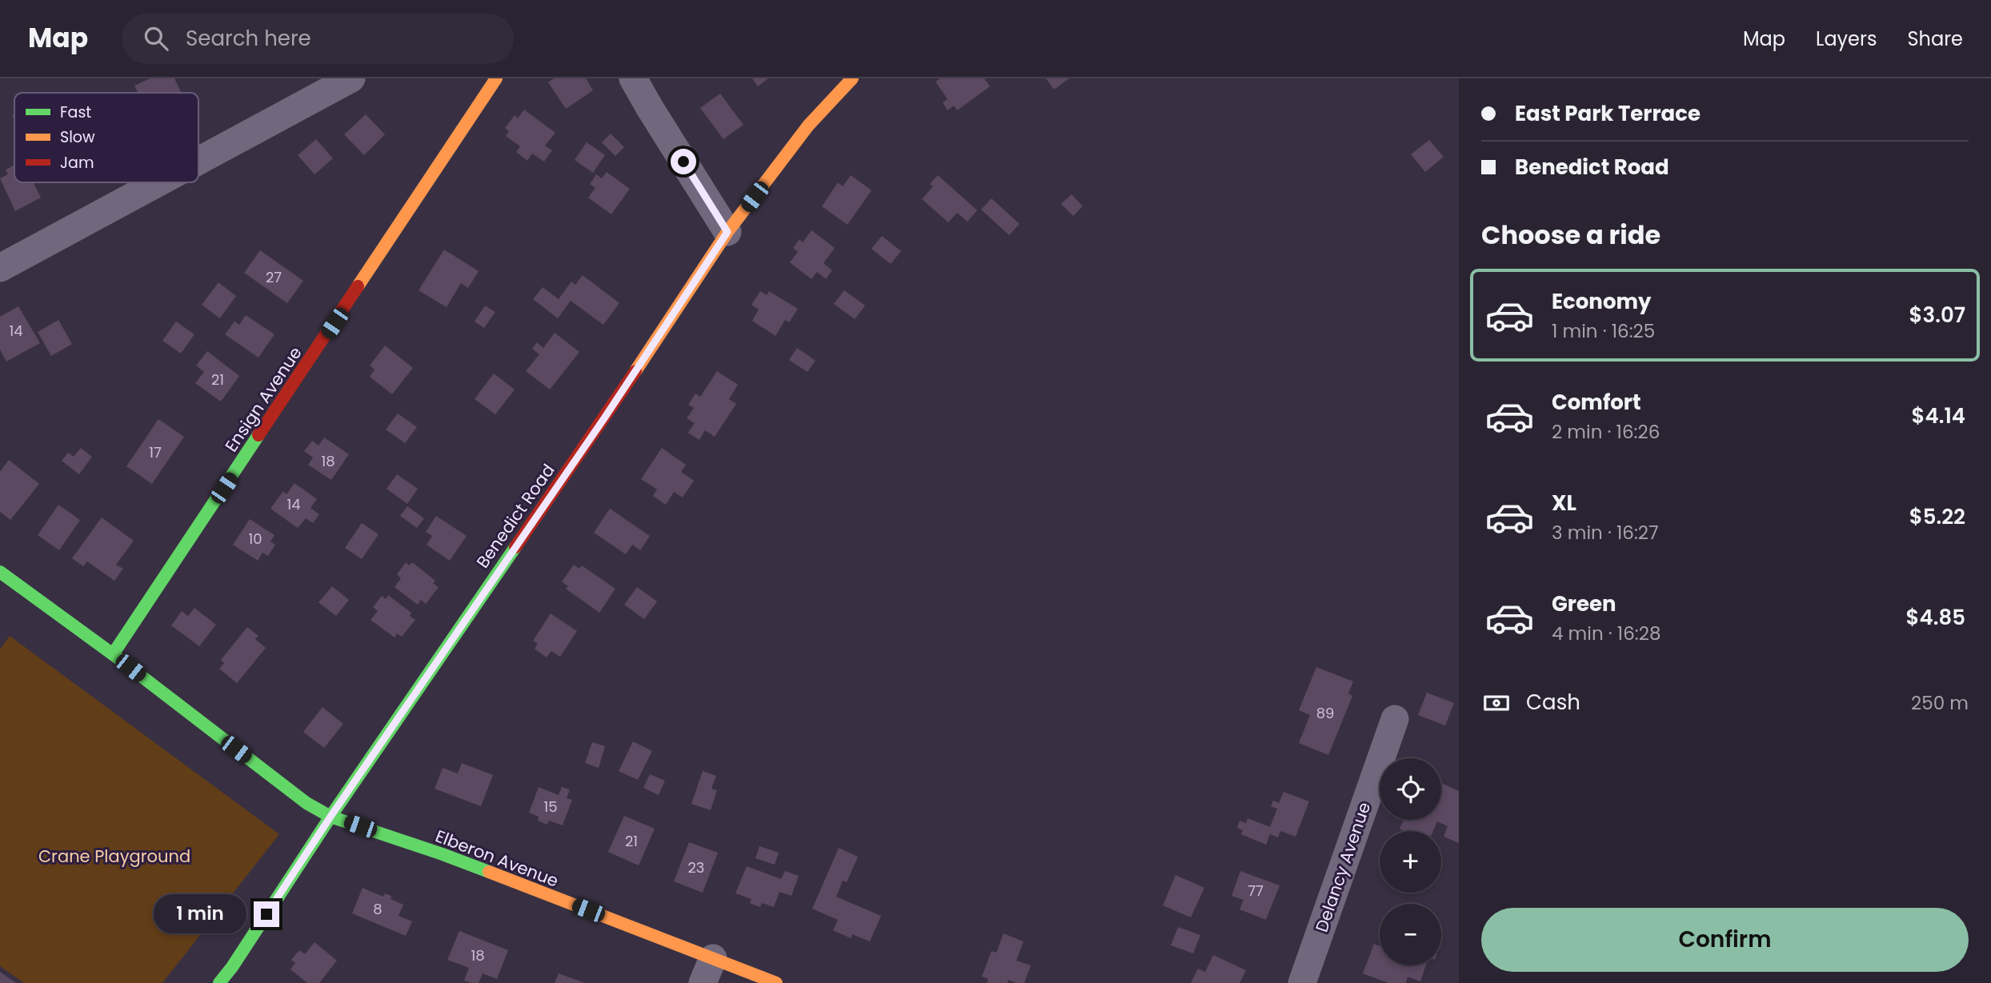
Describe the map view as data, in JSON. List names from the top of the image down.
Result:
{
  "streets": {
    "street": [
      "Ensign Avenue",
      "Benedict Road",
      "Elberon Avenue",
      "Delancy Avenue"
    ]
  },
  "crossings": [
    ["Ensign Avenue", "Elberon Avenue"],
    ["Benedict Road", "Elberon Avenue"]
  ],
  "parks": ["Crane Playground"],
  "house_numbers": [
    "27",
    "14",
    "21",
    "17",
    "18",
    "14",
    "10",
    "89",
    "15",
    "21",
    "23",
    "77",
    "8",
    "18"
  ],
  "legend": ["Fast", "Slow", "Jam"],
  "page": {
    "header": "Map",
    "search": "Search here",
    "nav": ["Map", "Layers", "Share"],
    "banner": ["East Park Terrace", "Benedict Road"],
    "heading": "Choose a ride",
    "list": [
      {
        "name": "Economy",
        "note": "1 min · 16:25",
        "value": "$3.07"
      },
      {
        "name": "Comfort",
        "note": "2 min · 16:26",
        "value": "$4.14"
      },
      {
        "name": "XL",
        "note": "3 min · 16:27",
        "value": "$5.22"
      },
      {
        "name": "Green",
        "note": "4 min · 16:28",
        "value": "$4.85"
      }
    ],
    "pay": ["Cash", "250 m"],
    "map_buttons": ["+", "−"],
    "bubble": "1 min",
    "buttons": "Confirm"
  }
}
